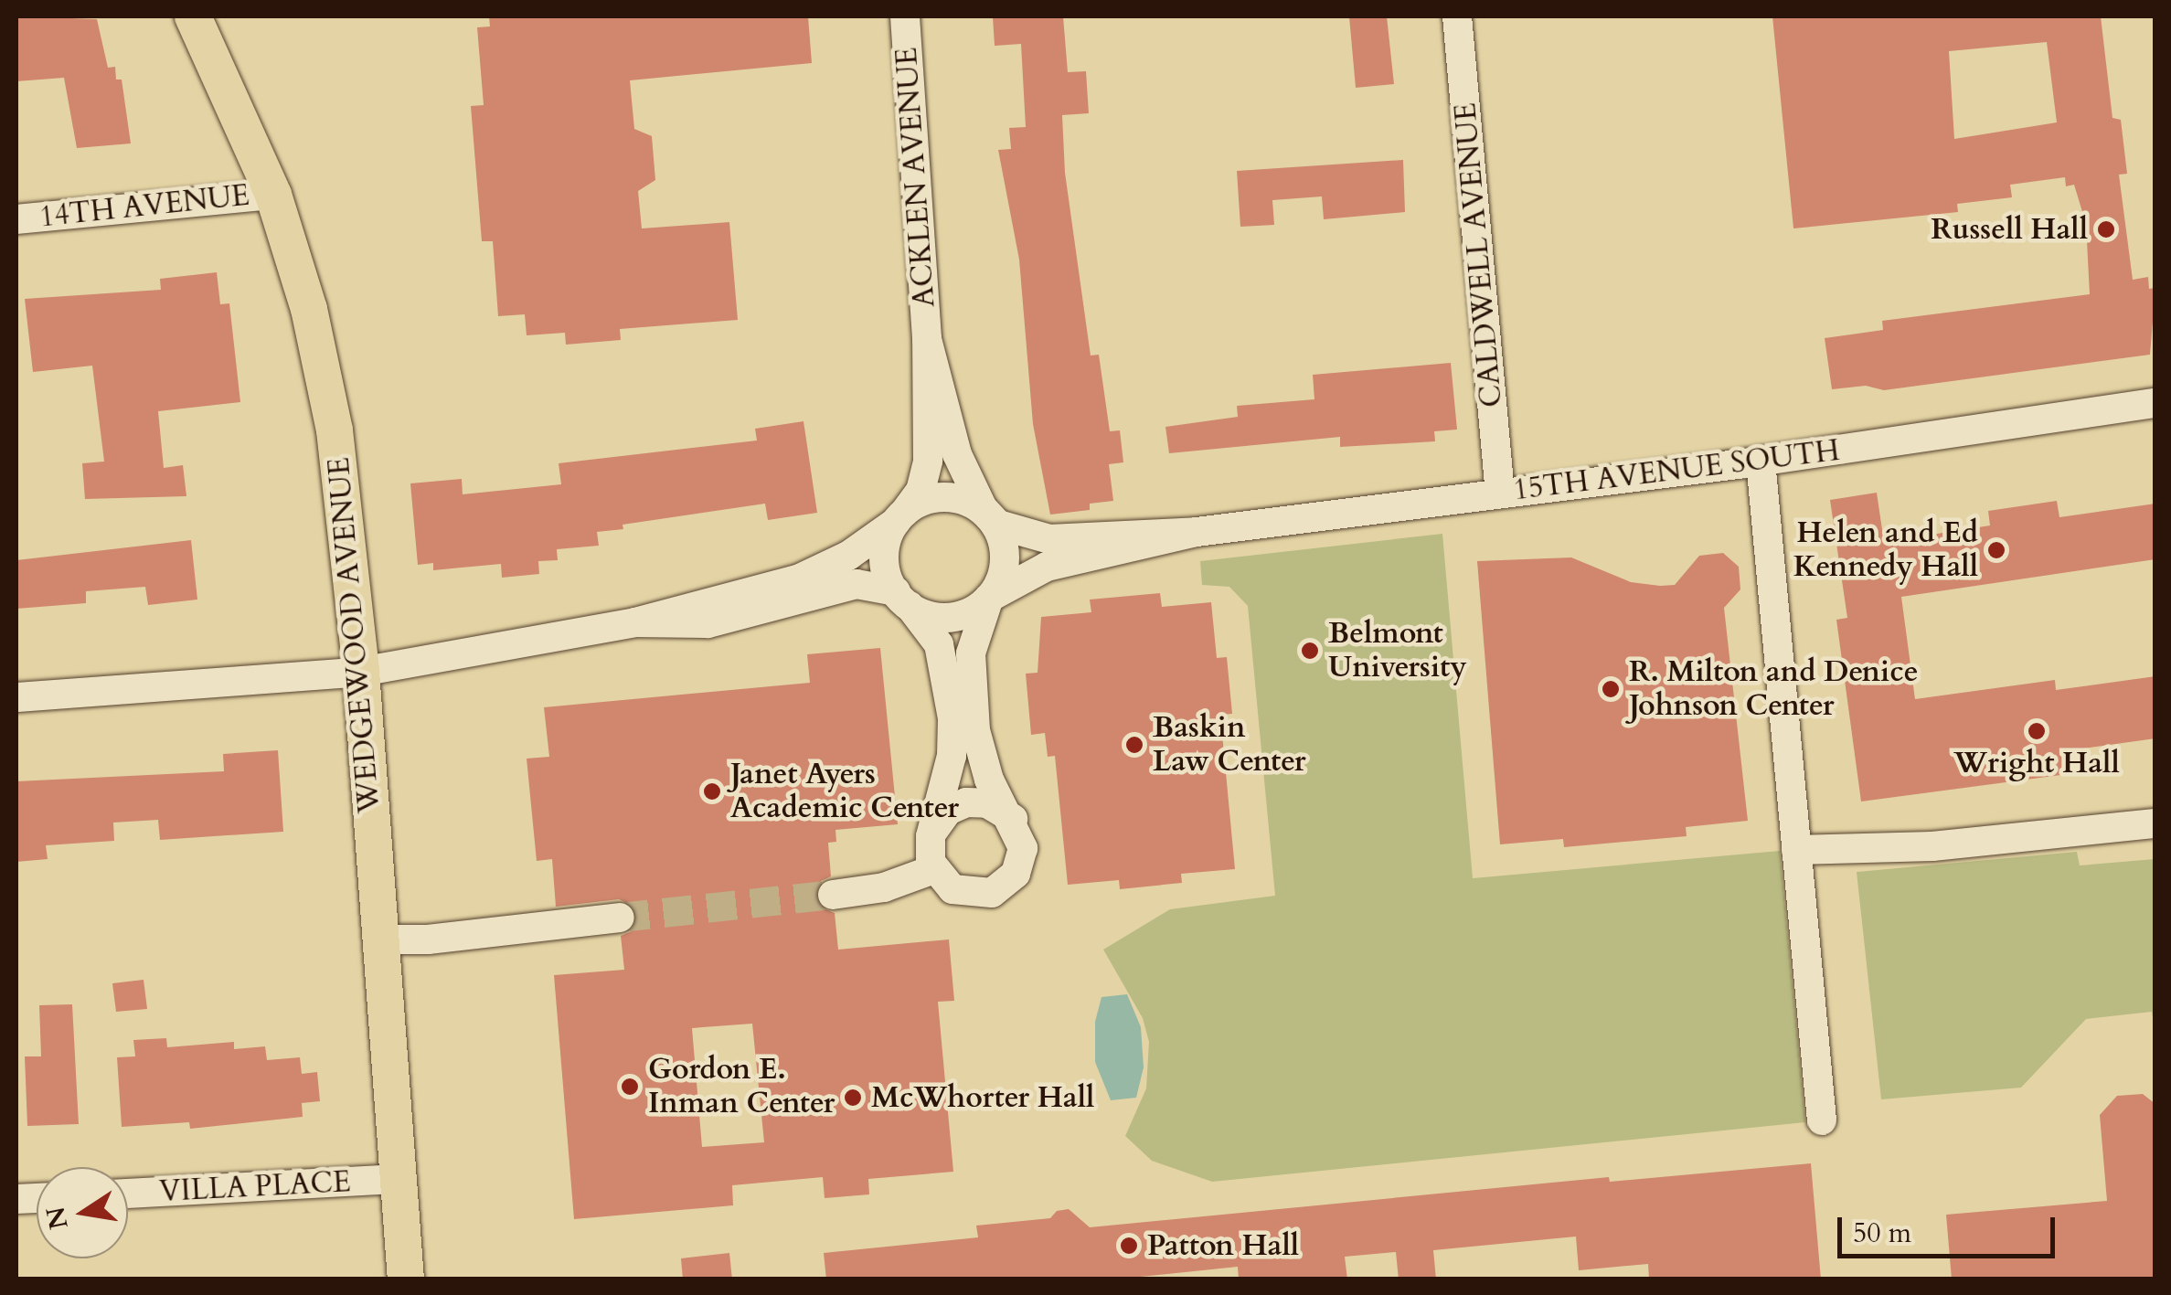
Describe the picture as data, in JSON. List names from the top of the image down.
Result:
{
  "streets": {
    "main road": ["WEDGEWOOD AVENUE"],
    "street": [
      "ACKLEN AVENUE",
      "14TH AVENUE",
      "CALDWELL AVENUE",
      "15TH AVENUE SOUTH",
      "VILLA PLACE"
    ]
  },
  "crossings": [
    ["ACKLEN AVENUE", "15TH AVENUE SOUTH"],
    ["14TH AVENUE", "WEDGEWOOD AVENUE"],
    ["CALDWELL AVENUE", "15TH AVENUE SOUTH"],
    ["WEDGEWOOD AVENUE", "VILLA PLACE"]
  ],
  "places": [
    "Russell Hall",
    "Helen and Ed Kennedy Hall",
    "Belmont University",
    "R. Milton and Denice Johnson Center",
    "Wright Hall",
    "Baskin Law Center",
    "Janet Ayers Academic Center",
    "Gordon E. Inman Center",
    "McWhorter Hall",
    "Patton Hall"
  ],
  "scale_bar": "50 m",
  "north": "left"
}
